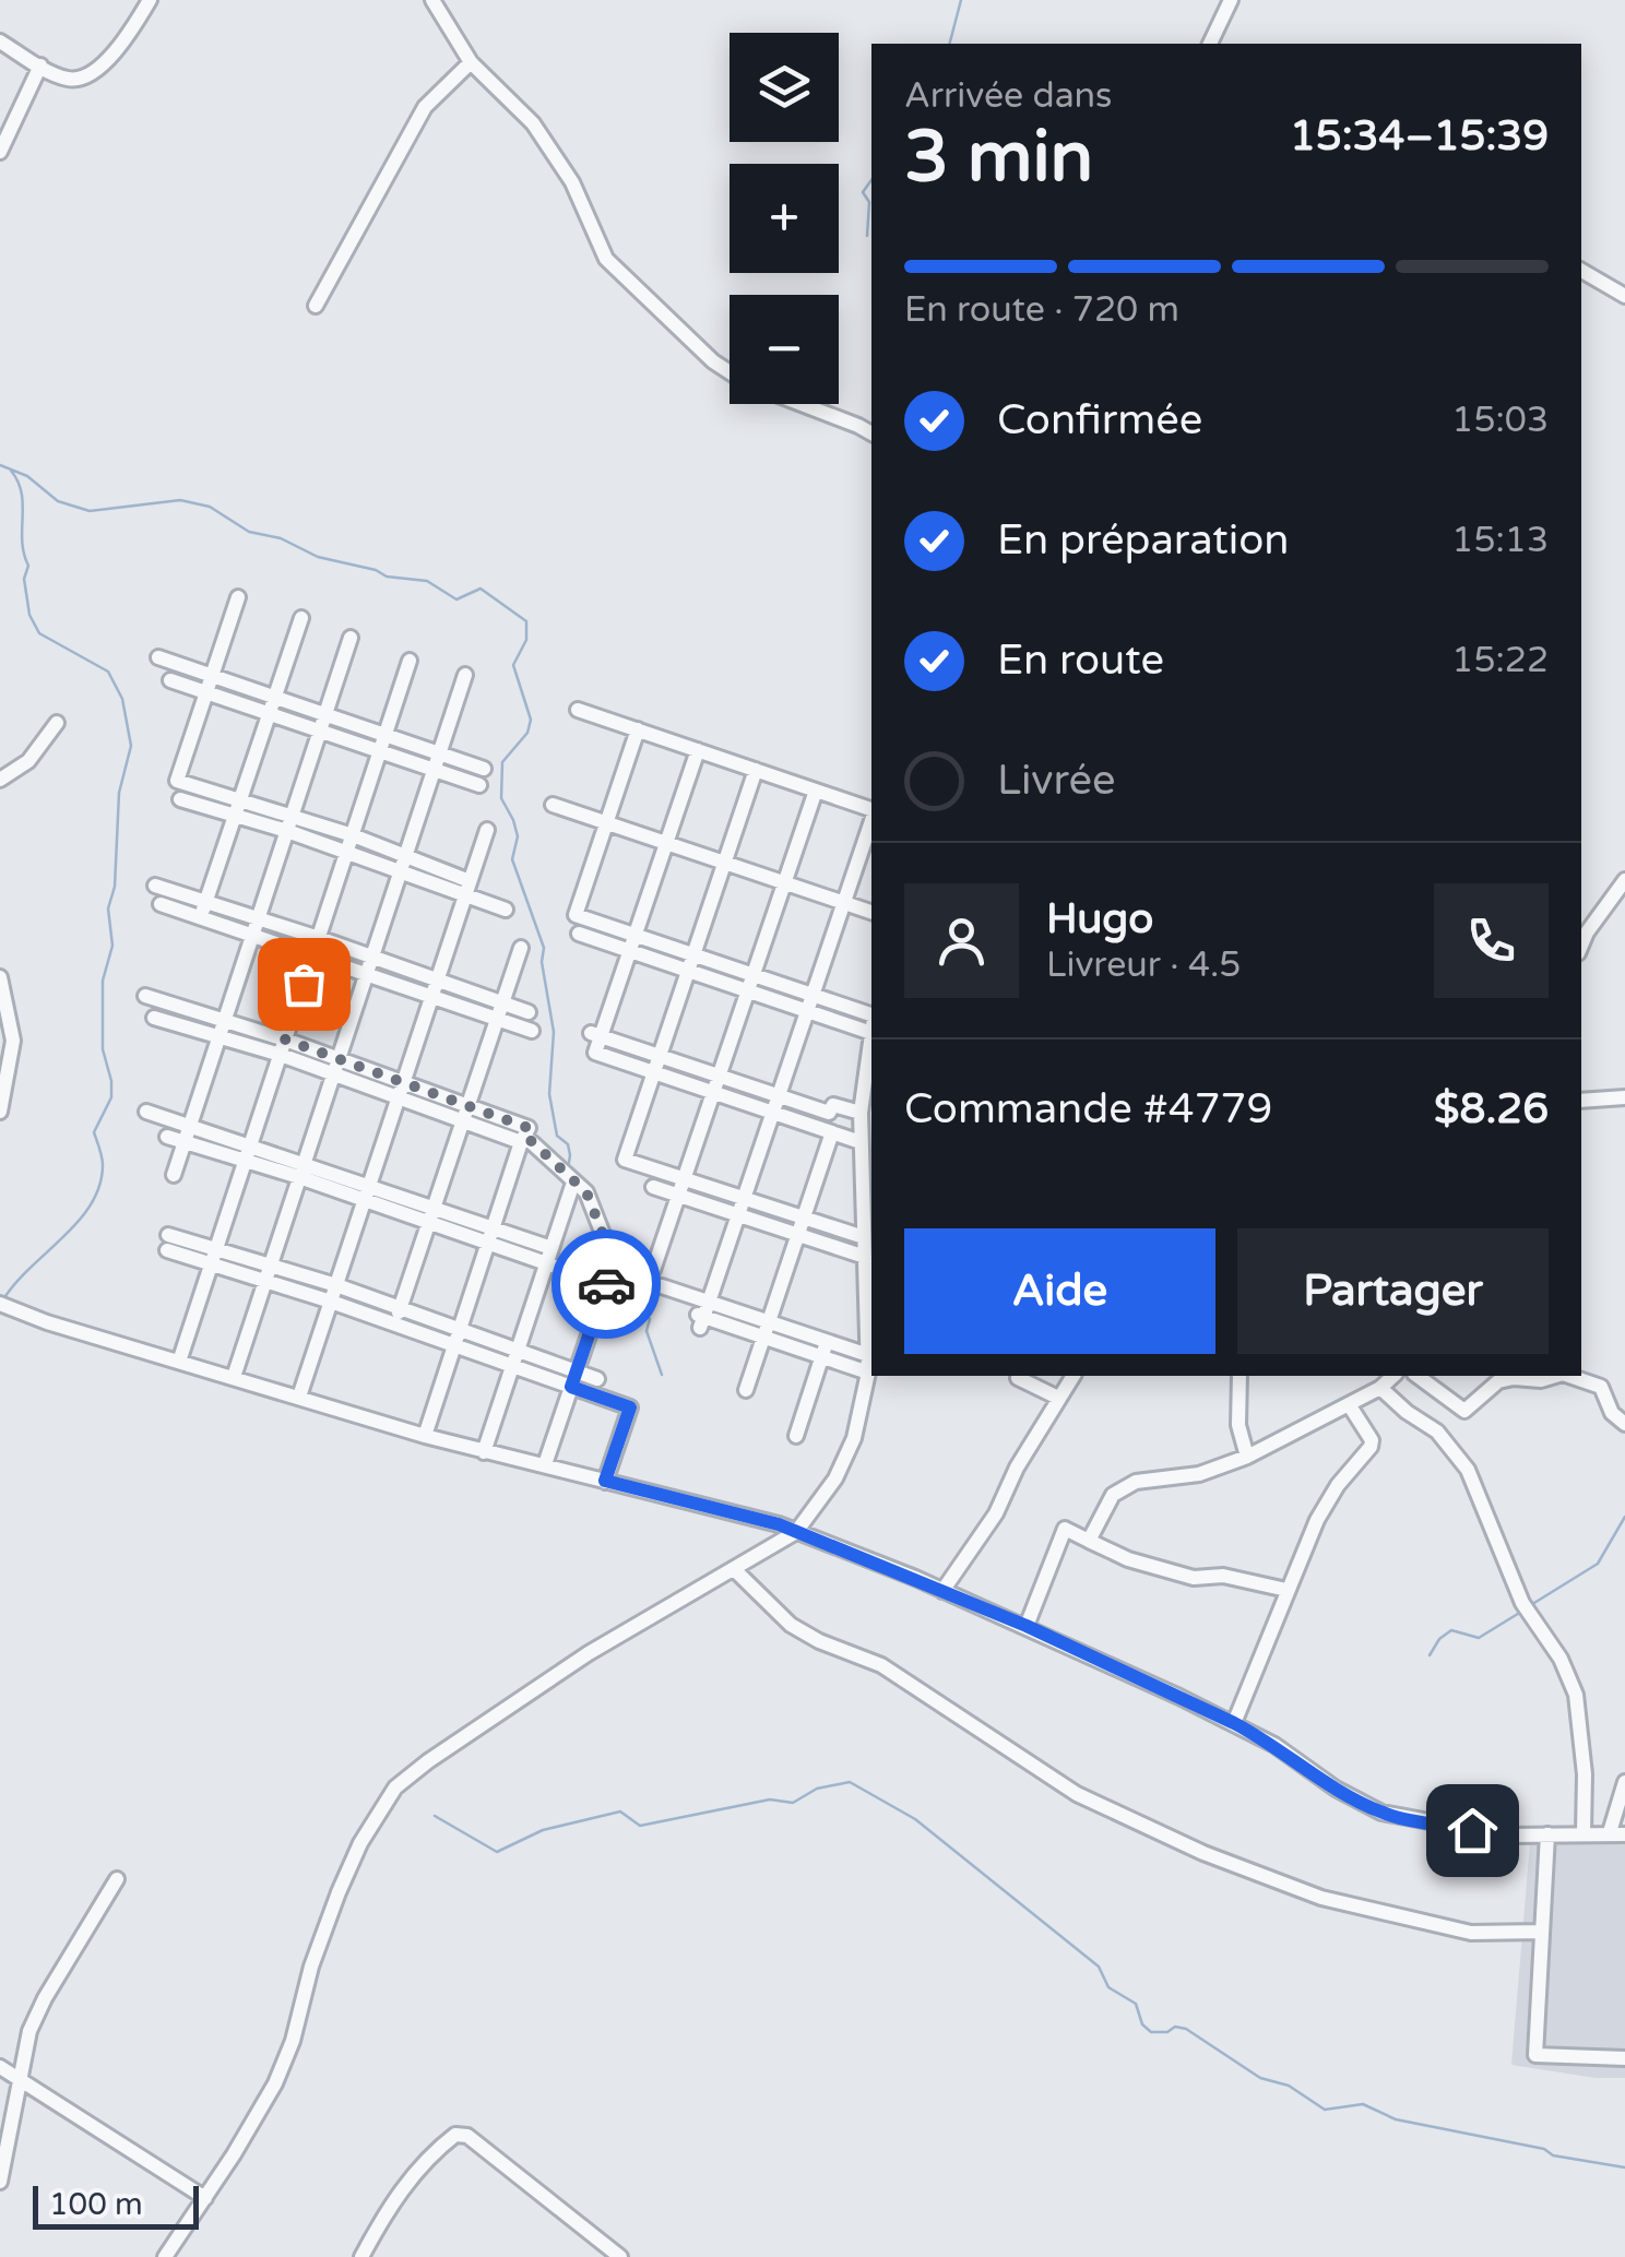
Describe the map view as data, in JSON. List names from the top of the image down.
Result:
{
  "scale_bar": "100 m",
  "page": {
    "map_buttons": ["+", "−"],
    "heading": ["3 min", "Arrivée dans", "15:34–15:39"],
    "panel": [
      "Hugo",
      "Livreur · 4.5",
      "Commande #4779",
      "$8.26"
    ],
    "bar": "En route · 720 m",
    "list": [
      ["Confirmée", "15:03"],
      ["En préparation", "15:13"],
      ["En route", "15:22"],
      "Livrée"
    ],
    "buttons": ["Aide", "Partager"],
    "scale": "100 m"
  }
}
